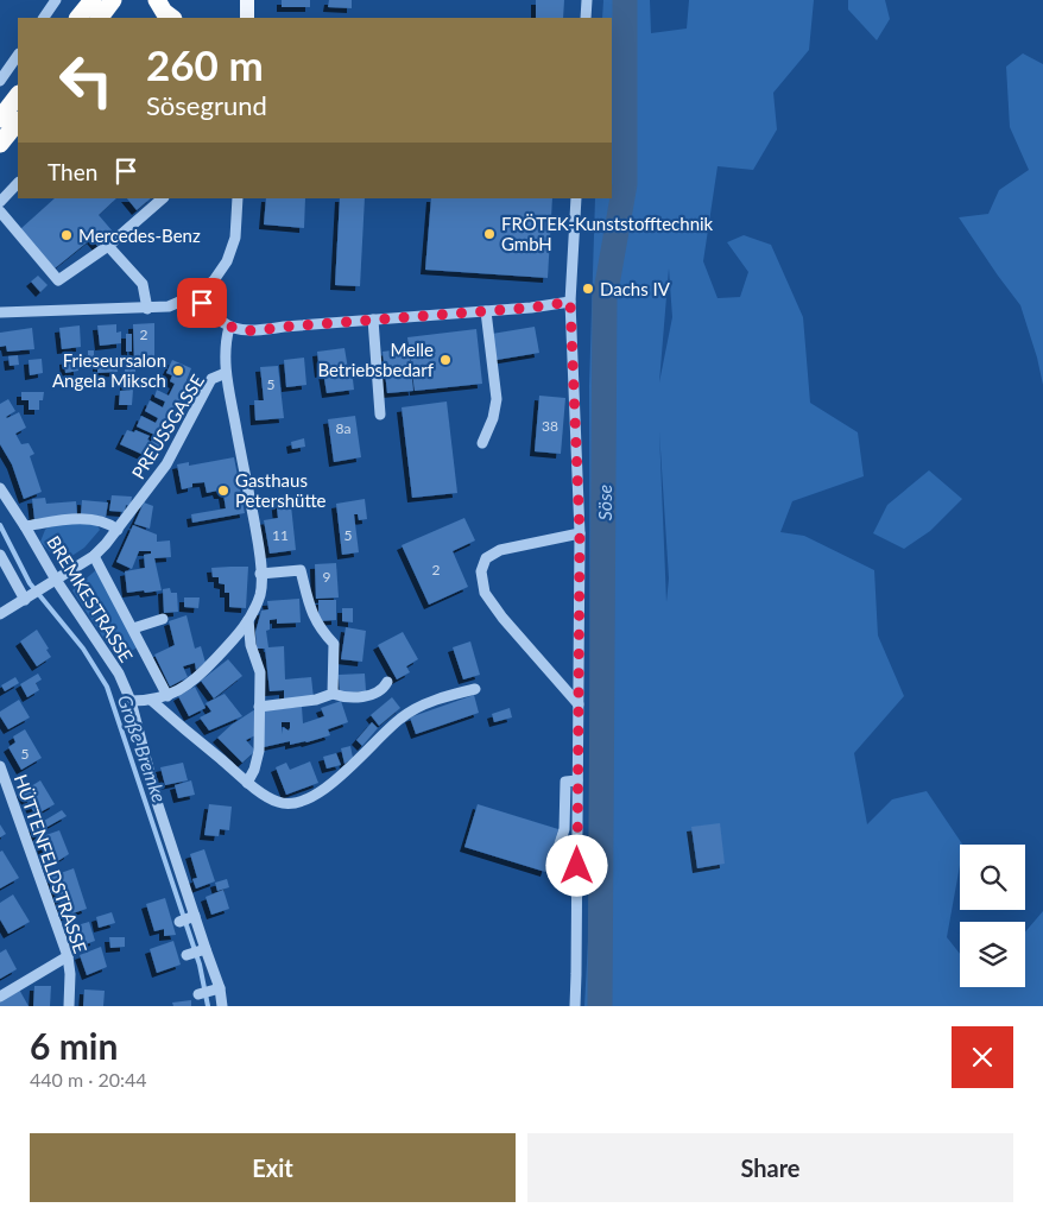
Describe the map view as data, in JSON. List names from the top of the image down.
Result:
{
  "streets": {
    "street": ["PREUSSGASSE", "BREMKESTRASSE", "HÜTTENFELDSTRASSE"]
  },
  "crossings": [
    ["PREUSSGASSE", "BREMKESTRASSE"]
  ],
  "water": ["Söse", "Große Bremke"],
  "places": [
    "FRÖTEK-Kunststofftechnik GmbH",
    "Mercedes-Benz",
    "Dachs IV",
    "Melle Betriebsbedarf",
    "Frieseursalon Angela Miksch",
    "Gasthaus Petershütte"
  ],
  "house_numbers": [
    "2",
    "5",
    "38",
    "8a",
    "11",
    "5",
    "2",
    "9",
    "5"
  ],
  "page": {
    "turn": ["260 m", "Sösegrund"],
    "then": "Then",
    "heading": ["6 min", "440 m · 20:44"],
    "buttons": ["Exit", "Share"]
  }
}
